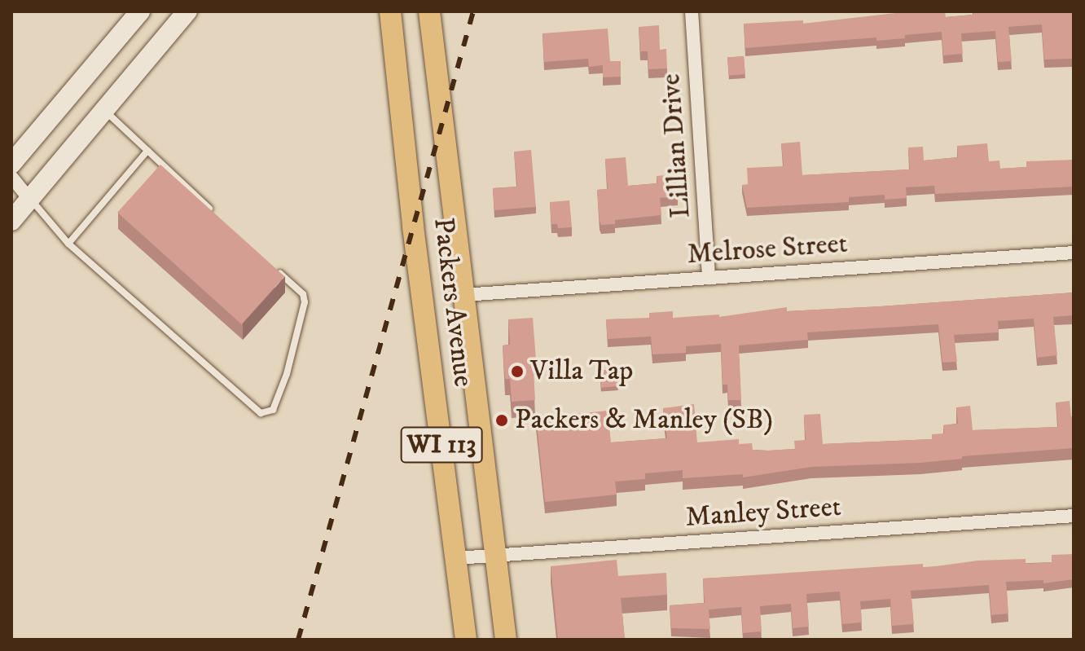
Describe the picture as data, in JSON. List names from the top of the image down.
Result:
{
  "streets": {
    "main road": ["Packers Avenue", "WI 113"],
    "street": ["Lillian Drive", "Melrose Street", "Manley Street"]
  },
  "crossings": [
    ["Lillian Drive", "Melrose Street"],
    ["Melrose Street", "Packers Avenue"],
    ["Melrose Street", "WI 113"],
    ["Packers Avenue", "WI 113"],
    ["Packers Avenue", "Manley Street"],
    ["WI 113", "Manley Street"]
  ],
  "places": ["Villa Tap", "Packers & Manley (SB)"]
}
